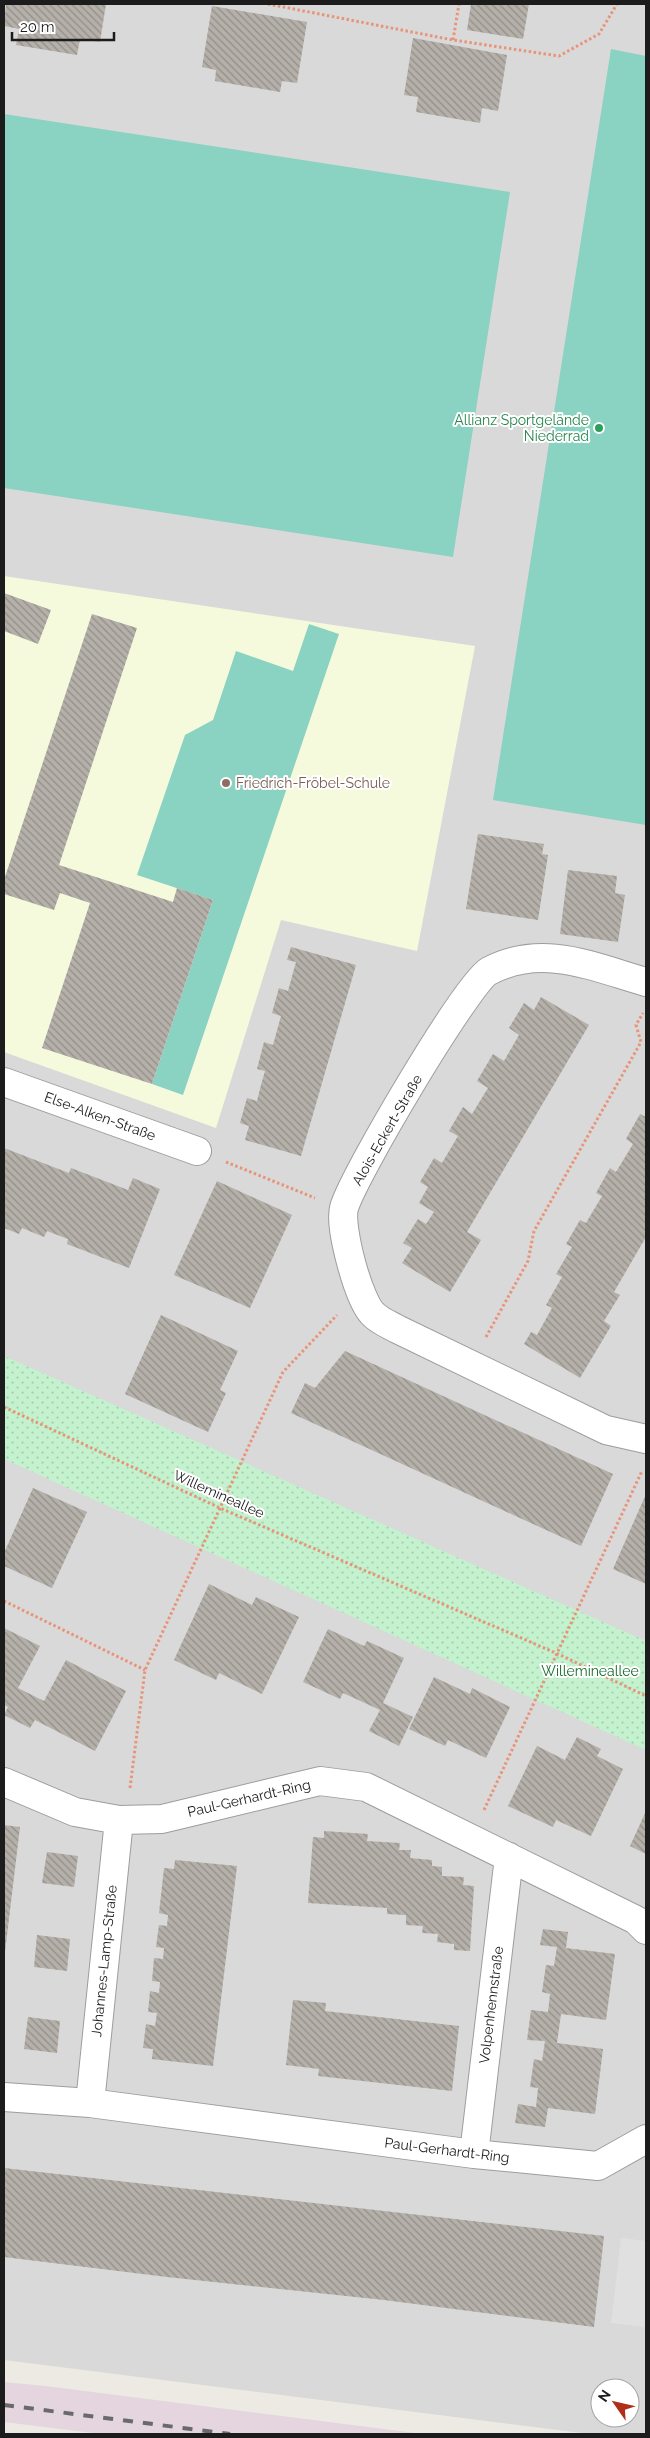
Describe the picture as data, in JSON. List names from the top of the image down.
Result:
{
  "streets": {
    "street": [
      "Else-Alken-Straße",
      "Alois-Eckert-Straße",
      "Paul-Gerhardt-Ring",
      "Johannes-Lamp-Straße",
      "Volpenhennstraße"
    ],
    "path": ["Willemineallee"]
  },
  "crossings": [
    ["Paul-Gerhardt-Ring", "Johannes-Lamp-Straße"],
    ["Paul-Gerhardt-Ring", "Volpenhennstraße"]
  ],
  "parks": ["Willemineallee"],
  "places": ["Allianz Sportgelände Niederrad", "Friedrich-Fröbel-Schule"],
  "scale_bar": "20 m",
  "north": "top left"
}
